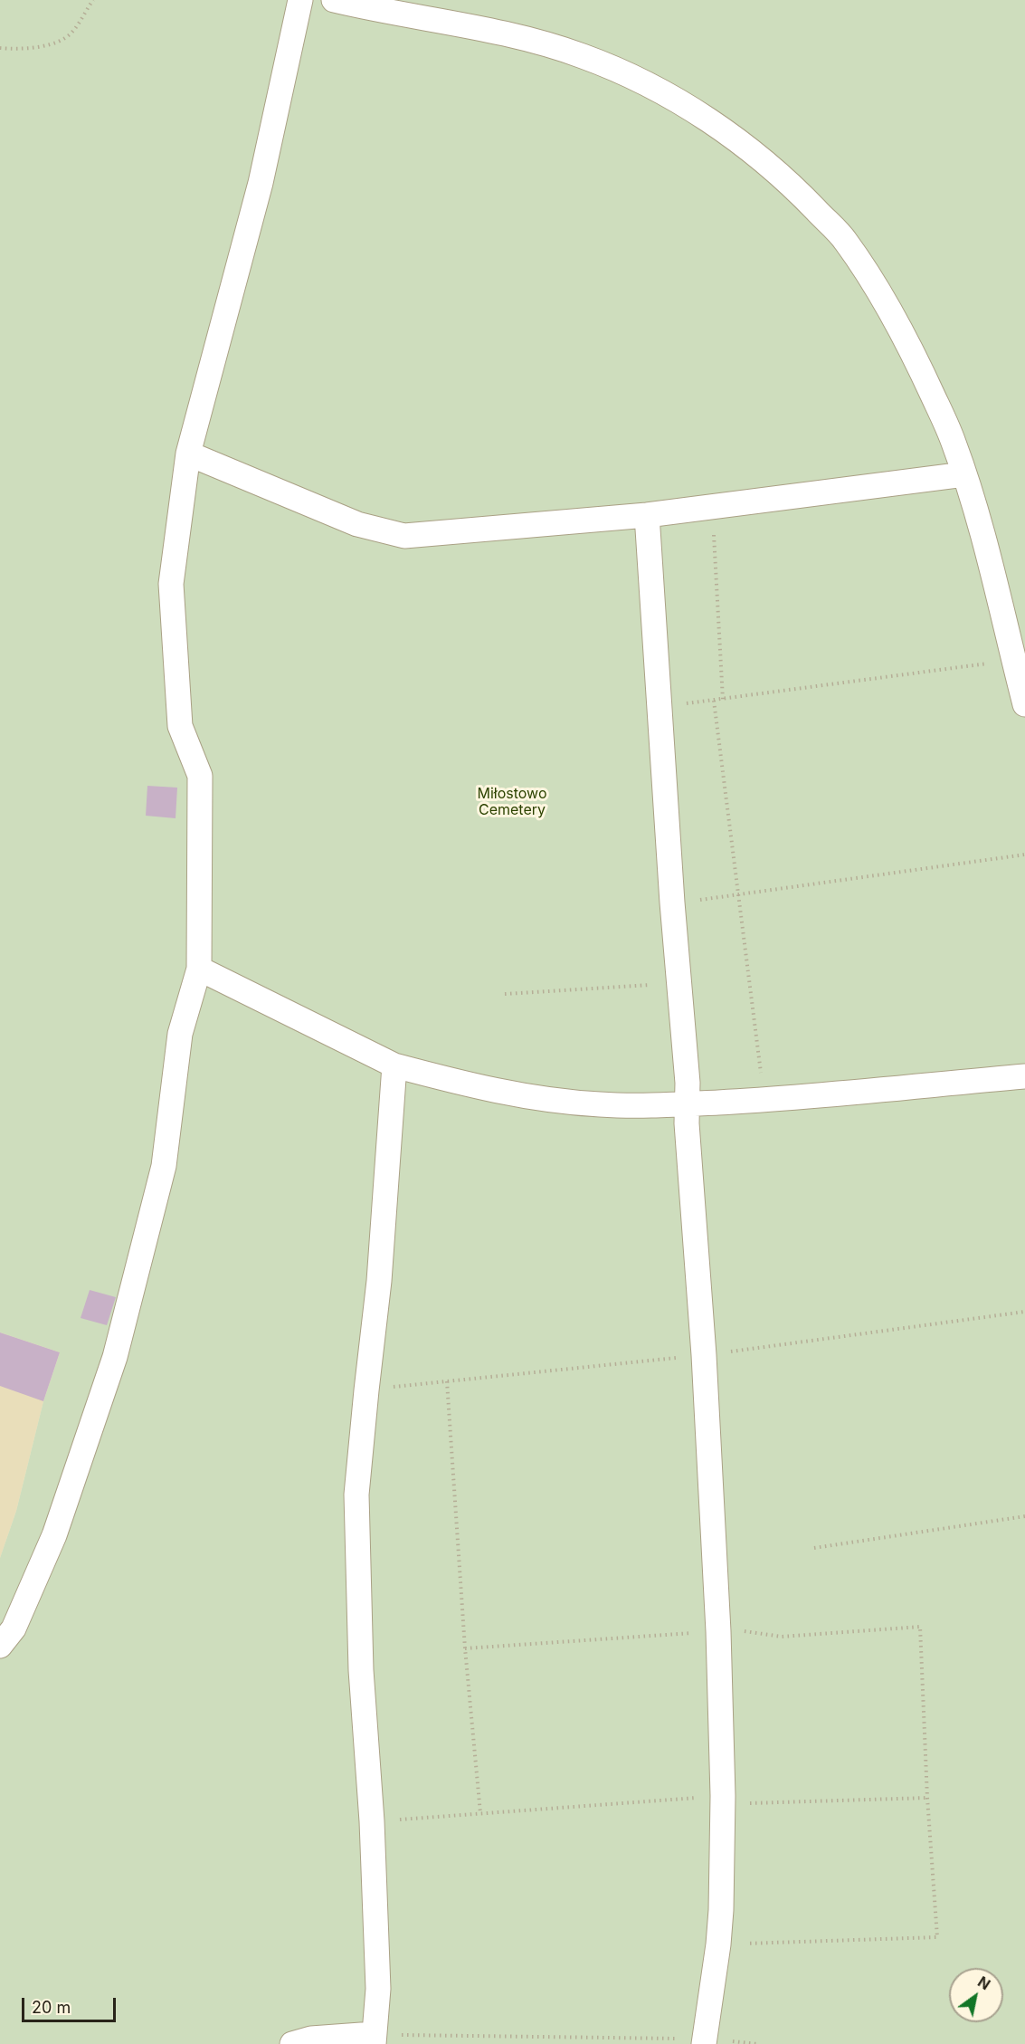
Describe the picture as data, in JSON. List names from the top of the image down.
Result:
{
  "parks": ["Miłostowo Cemetery"],
  "scale_bar": "20 m",
  "north": "top right"
}
